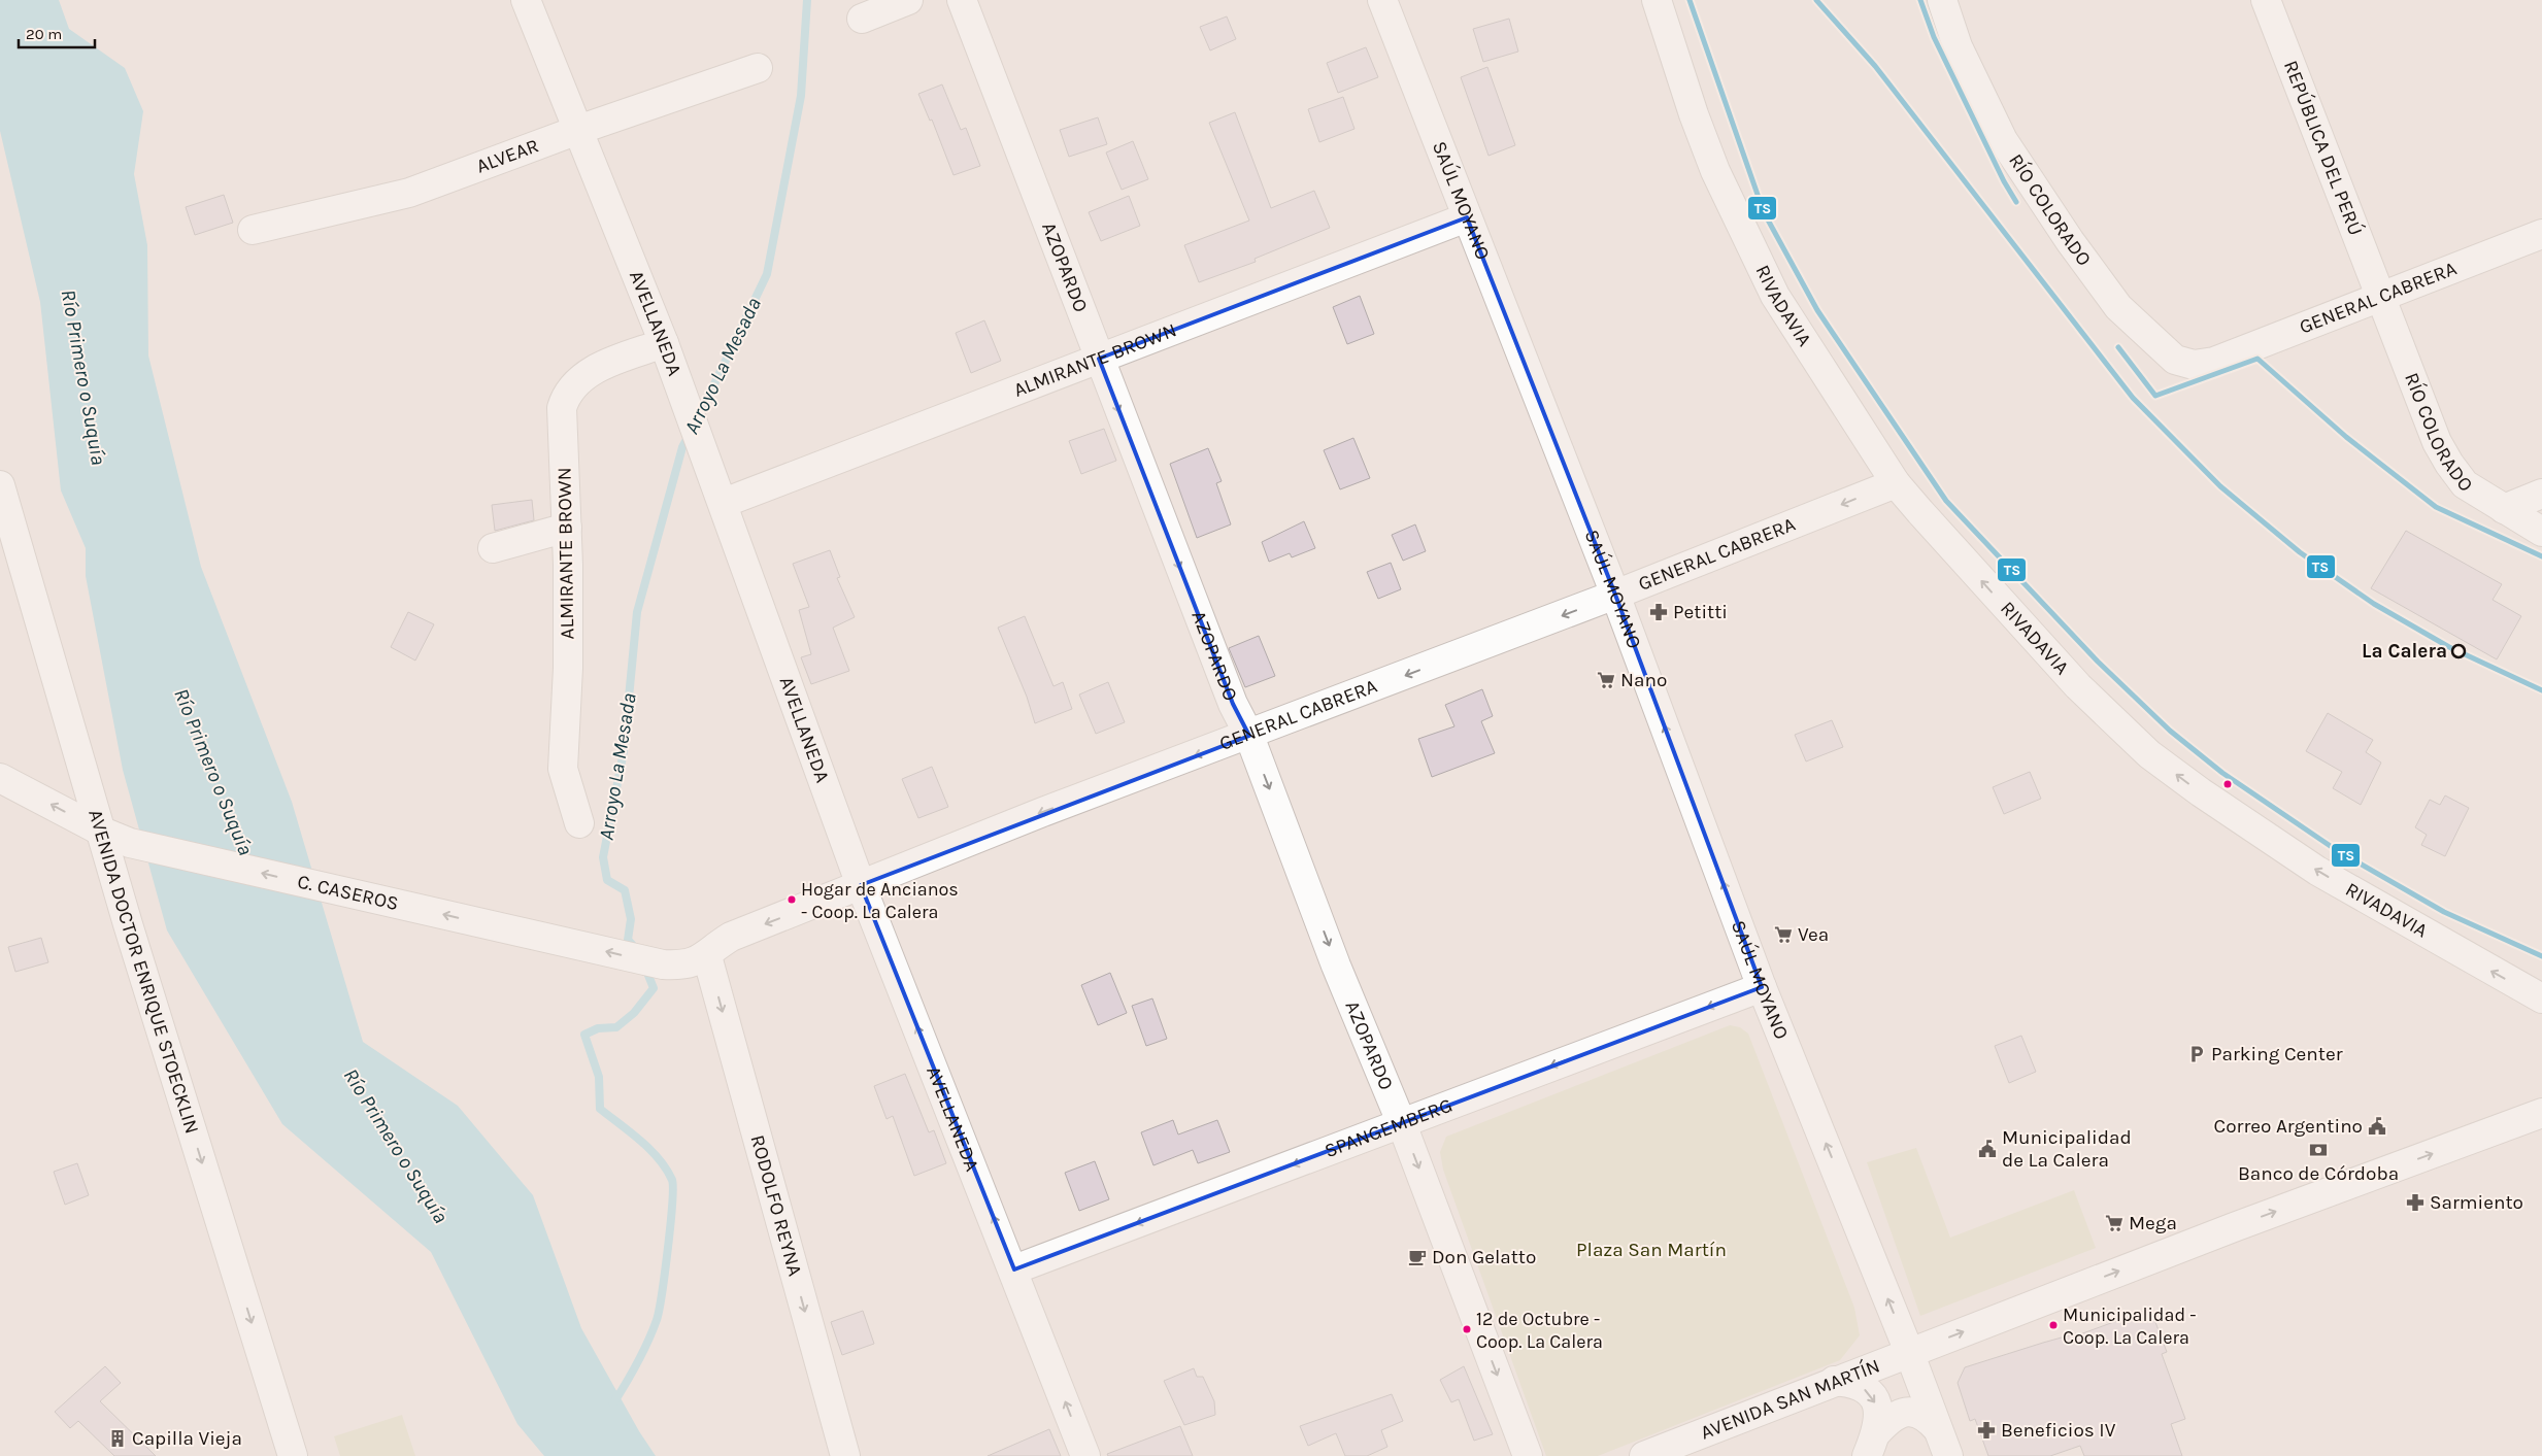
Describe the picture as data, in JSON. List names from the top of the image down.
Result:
{
  "streets": {
    "street": [
      "REPÚBLICA DEL PERÚ",
      "ALVEAR",
      "SAÚL MOYANO",
      "RÍO COLORADO",
      "AZOPARDO",
      "GENERAL CABRERA",
      "RIVADAVIA",
      "AVELLANEDA",
      "ALMIRANTE BROWN",
      "C. CASEROS",
      "AVENIDA DOCTOR ENRIQUE STOECKLIN",
      "SPANGEMBERG",
      "RODOLFO REYNA",
      "AVENIDA SAN MARTÍN"
    ]
  },
  "crossings": [
    ["REPÚBLICA DEL PERÚ", "RÍO COLORADO"],
    ["REPÚBLICA DEL PERÚ", "GENERAL CABRERA"],
    ["ALVEAR", "AVELLANEDA"],
    ["SAÚL MOYANO", "GENERAL CABRERA"],
    ["SAÚL MOYANO", "ALMIRANTE BROWN"],
    ["SAÚL MOYANO", "SPANGEMBERG"],
    ["SAÚL MOYANO", "AVENIDA SAN MARTÍN"],
    ["RÍO COLORADO", "GENERAL CABRERA"],
    ["AZOPARDO", "GENERAL CABRERA"],
    ["AZOPARDO", "ALMIRANTE BROWN"],
    ["AZOPARDO", "SPANGEMBERG"],
    ["GENERAL CABRERA", "RIVADAVIA"],
    ["GENERAL CABRERA", "AVELLANEDA"],
    ["GENERAL CABRERA", "C. CASEROS"],
    ["GENERAL CABRERA", "RODOLFO REYNA"],
    ["AVELLANEDA", "ALMIRANTE BROWN"],
    ["AVELLANEDA", "SPANGEMBERG"],
    ["C. CASEROS", "AVENIDA DOCTOR ENRIQUE STOECKLIN"],
    ["C. CASEROS", "RODOLFO REYNA"]
  ],
  "one_way": [
    "SAÚL MOYANO",
    "AZOPARDO",
    "GENERAL CABRERA",
    "RIVADAVIA",
    "AVELLANEDA",
    "C. CASEROS",
    "AVENIDA DOCTOR ENRIQUE STOECKLIN",
    "SPANGEMBERG",
    "RODOLFO REYNA",
    "AVENIDA SAN MARTÍN"
  ],
  "water": ["Arroyo La Mesada", "Río Primero o Suquía"],
  "parks": ["Plaza San Martín"],
  "places": {
    "pharmacy": ["Petitti", "Sarmiento", "Beneficios IV"],
    "other": [
      "La Calera",
      "Hogar de Ancianos - Coop. La Calera",
      "Municipalidad - Coop. La Calera",
      "12 de Octubre - Coop. La Calera"
    ],
    "supermarket": ["Nano", "Vea", "Mega"],
    "parking": ["Parking Center"],
    "public building": ["Correo Argentino", "Municipalidad de La Calera"],
    "bank": ["Banco de Córdoba"],
    "cafe": ["Don Gelatto"],
    "building": ["Capilla Vieja"]
  },
  "lines": ["transit line TS"],
  "scale_bar": "20 m"
}
